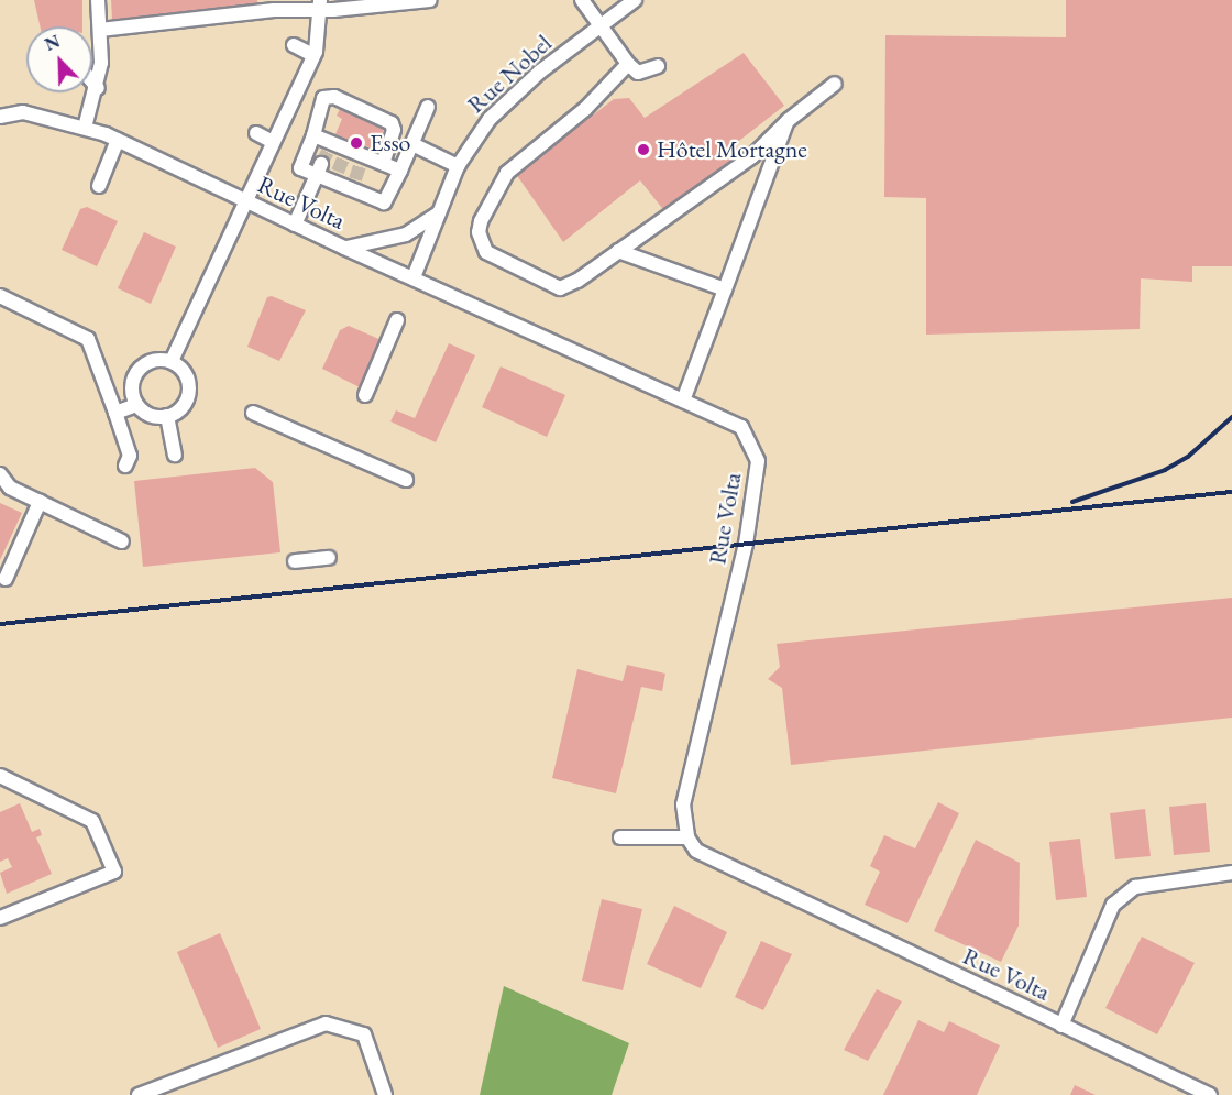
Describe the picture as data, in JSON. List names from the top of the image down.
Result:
{
  "streets": {
    "street": ["Rue Nobel", "Rue Volta"]
  },
  "crossings": [
    ["Rue Nobel", "Rue Volta"]
  ],
  "places": ["Esso", "Hôtel Mortagne"],
  "north": "top left"
}
